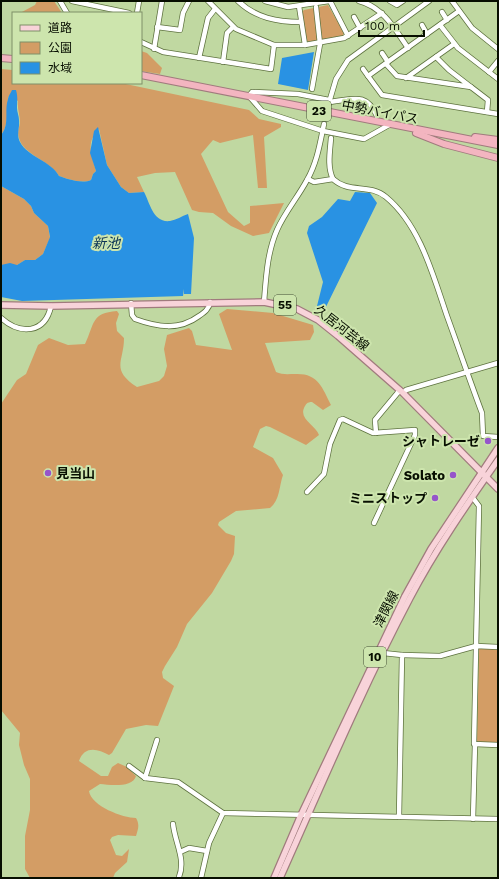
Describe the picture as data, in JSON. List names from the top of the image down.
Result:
{
  "streets": {
    "highway": ["23", "中勢バイパス"],
    "main road": [
      "55",
      "久居河芸線",
      "津関線",
      "10"
    ]
  },
  "crossings": [
    ["久居河芸線", "津関線"]
  ],
  "water": ["新池"],
  "places": [
    "シャトレーゼ",
    "見当山",
    "Solato",
    "ミニストップ"
  ],
  "legend": ["道路", "公園", "水域"],
  "scale_bar": "100 m"
}
